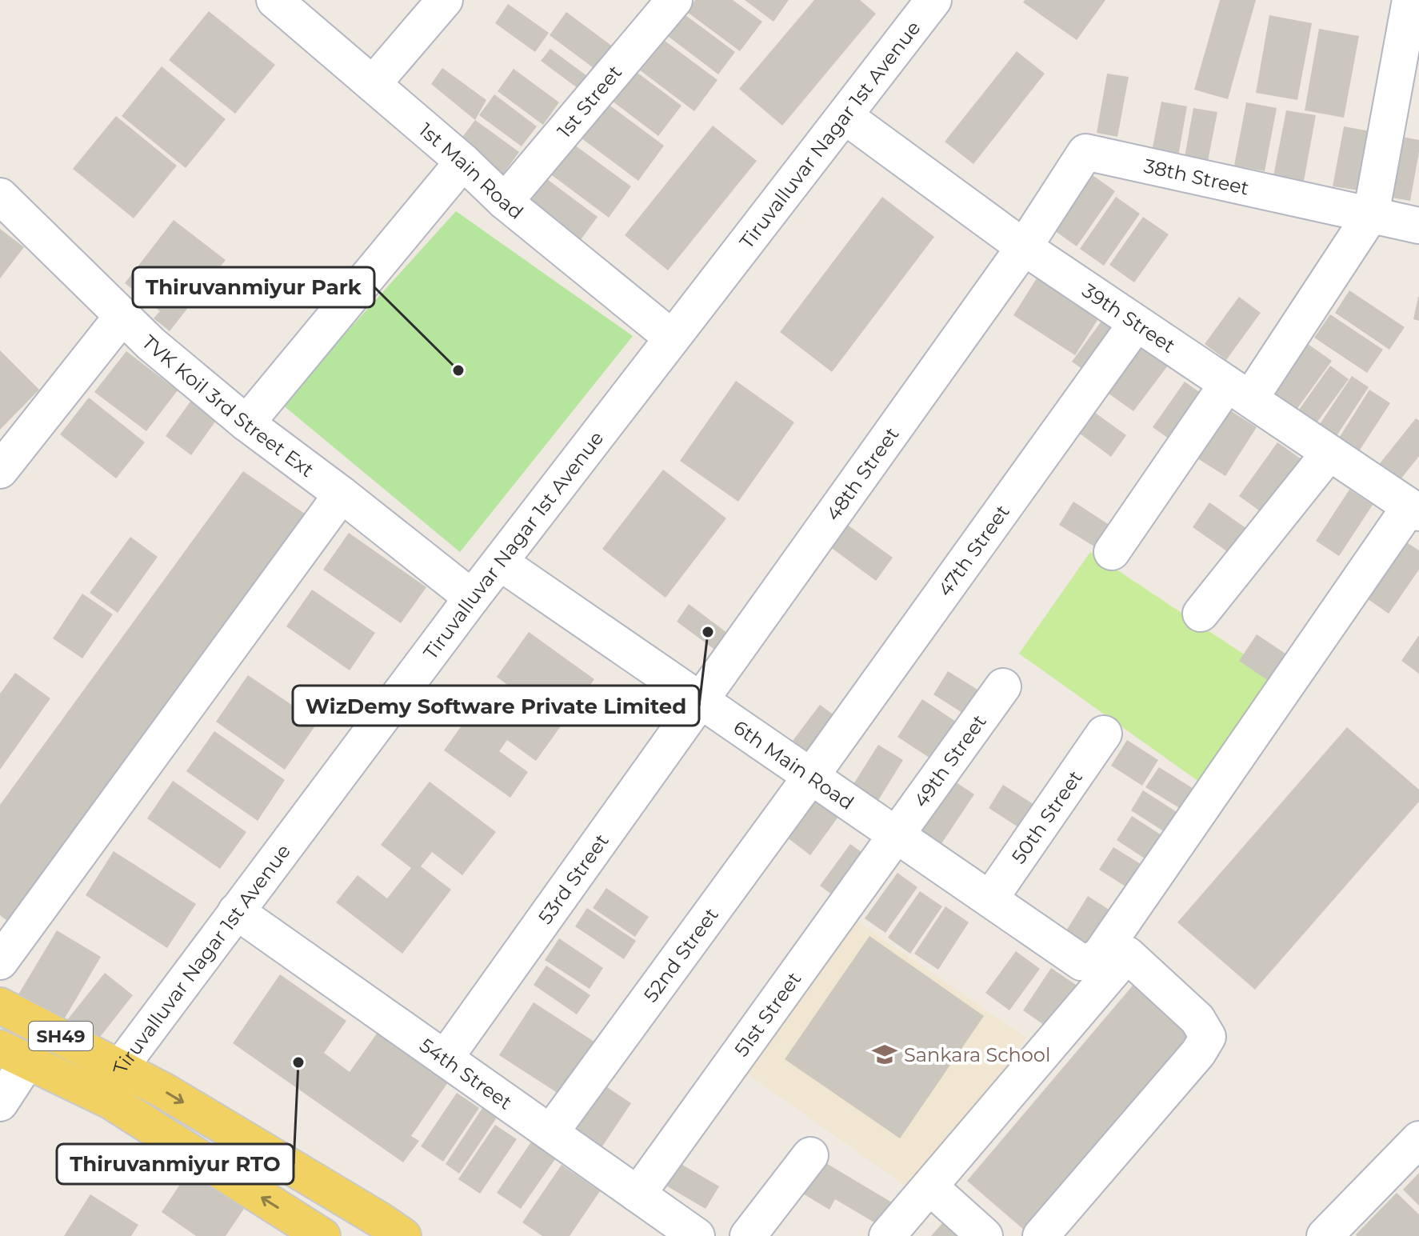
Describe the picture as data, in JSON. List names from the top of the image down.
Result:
{
  "streets": {
    "main road": ["SH49"],
    "street": [
      "1st Street",
      "Tiruvalluvar Nagar 1st Avenue",
      "1st Main Road",
      "38th Street",
      "39th Street",
      "TVK Koil 3rd Street Ext",
      "48th Street",
      "47th Street",
      "49th Street",
      "6th Main Road",
      "50th Street",
      "53rd Street",
      "52nd Street",
      "51st Street",
      "54th Street"
    ]
  },
  "crossings": [
    ["1st Street", "1st Main Road"],
    ["Tiruvalluvar Nagar 1st Avenue", "1st Main Road"],
    ["Tiruvalluvar Nagar 1st Avenue", "39th Street"],
    ["Tiruvalluvar Nagar 1st Avenue", "TVK Koil 3rd Street Ext"],
    ["Tiruvalluvar Nagar 1st Avenue", "6th Main Road"],
    ["Tiruvalluvar Nagar 1st Avenue", "SH49"],
    ["Tiruvalluvar Nagar 1st Avenue", "54th Street"],
    ["38th Street", "39th Street"],
    ["38th Street", "48th Street"],
    ["39th Street", "48th Street"],
    ["39th Street", "47th Street"],
    ["39th Street", "6th Main Road"],
    ["48th Street", "6th Main Road"],
    ["48th Street", "53rd Street"],
    ["47th Street", "6th Main Road"],
    ["47th Street", "52nd Street"],
    ["49th Street", "6th Main Road"],
    ["49th Street", "51st Street"],
    ["6th Main Road", "50th Street"],
    ["6th Main Road", "53rd Street"],
    ["6th Main Road", "52nd Street"],
    ["6th Main Road", "51st Street"],
    ["53rd Street", "54th Street"],
    ["52nd Street", "54th Street"],
    ["51st Street", "54th Street"]
  ],
  "places": {
    "other": ["Thiruvanmiyur Park", "WizDemy Software Private Limited", "Thiruvanmiyur RTO"],
    "school or university": ["Sankara School"]
  }
}
